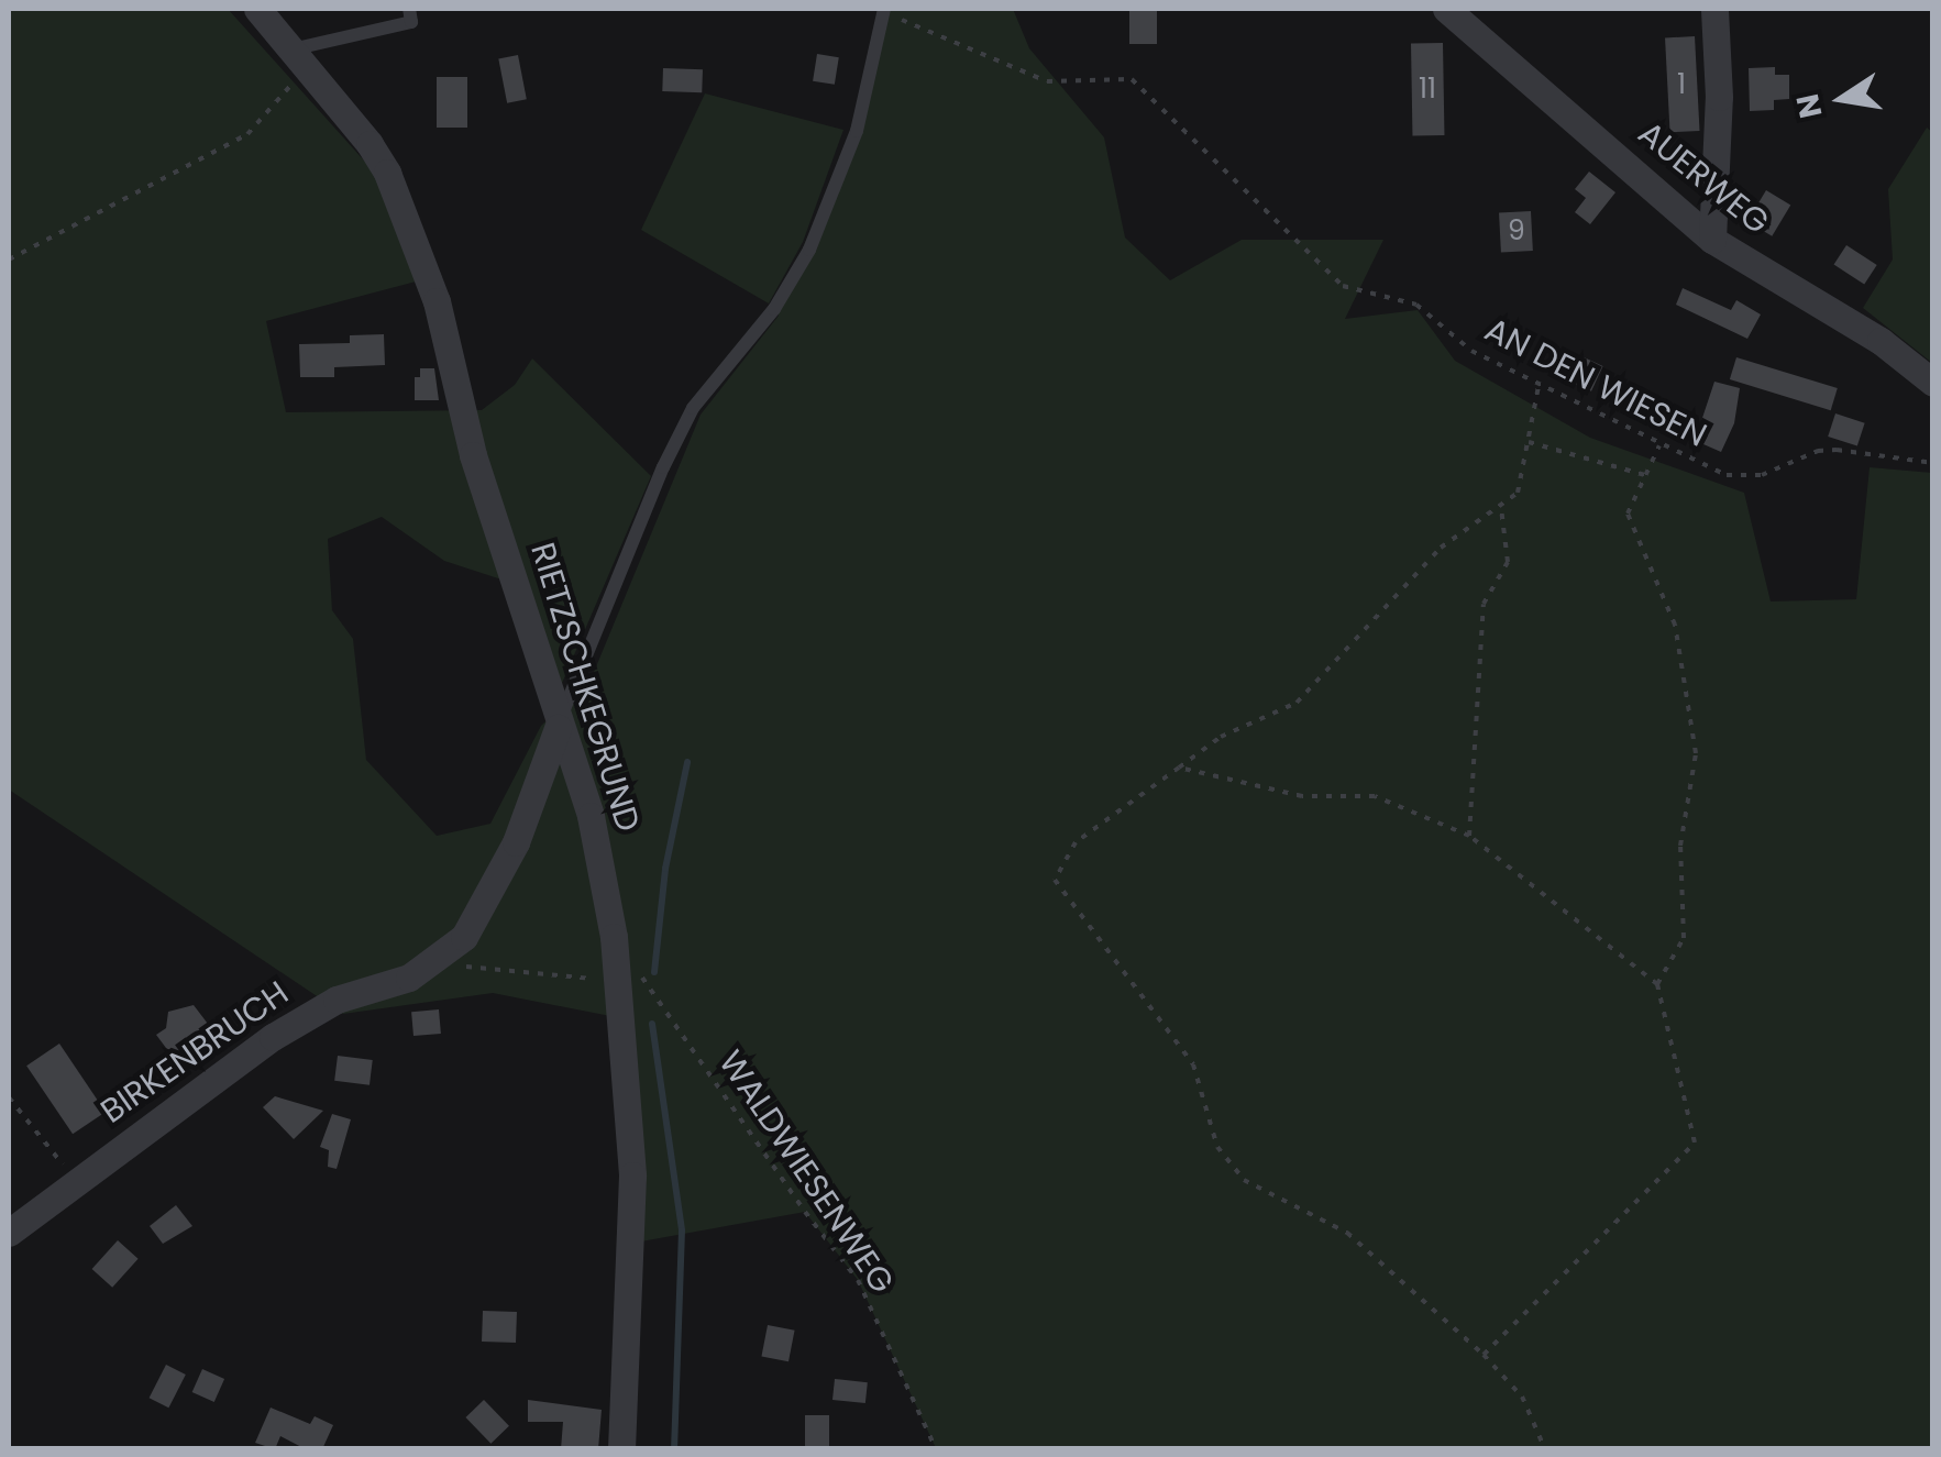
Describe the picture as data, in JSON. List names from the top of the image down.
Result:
{
  "streets": {
    "street": ["AUERWEG", "RIETZSCHKEGRUND", "BIRKENBRUCH"],
    "path": ["AN DEN WIESEN", "WALDWIESENWEG"]
  },
  "crossings": [
    ["RIETZSCHKEGRUND", "BIRKENBRUCH"],
    ["RIETZSCHKEGRUND", "WALDWIESENWEG"]
  ],
  "house_numbers": ["1", "11", "9"],
  "north": "left"
}
